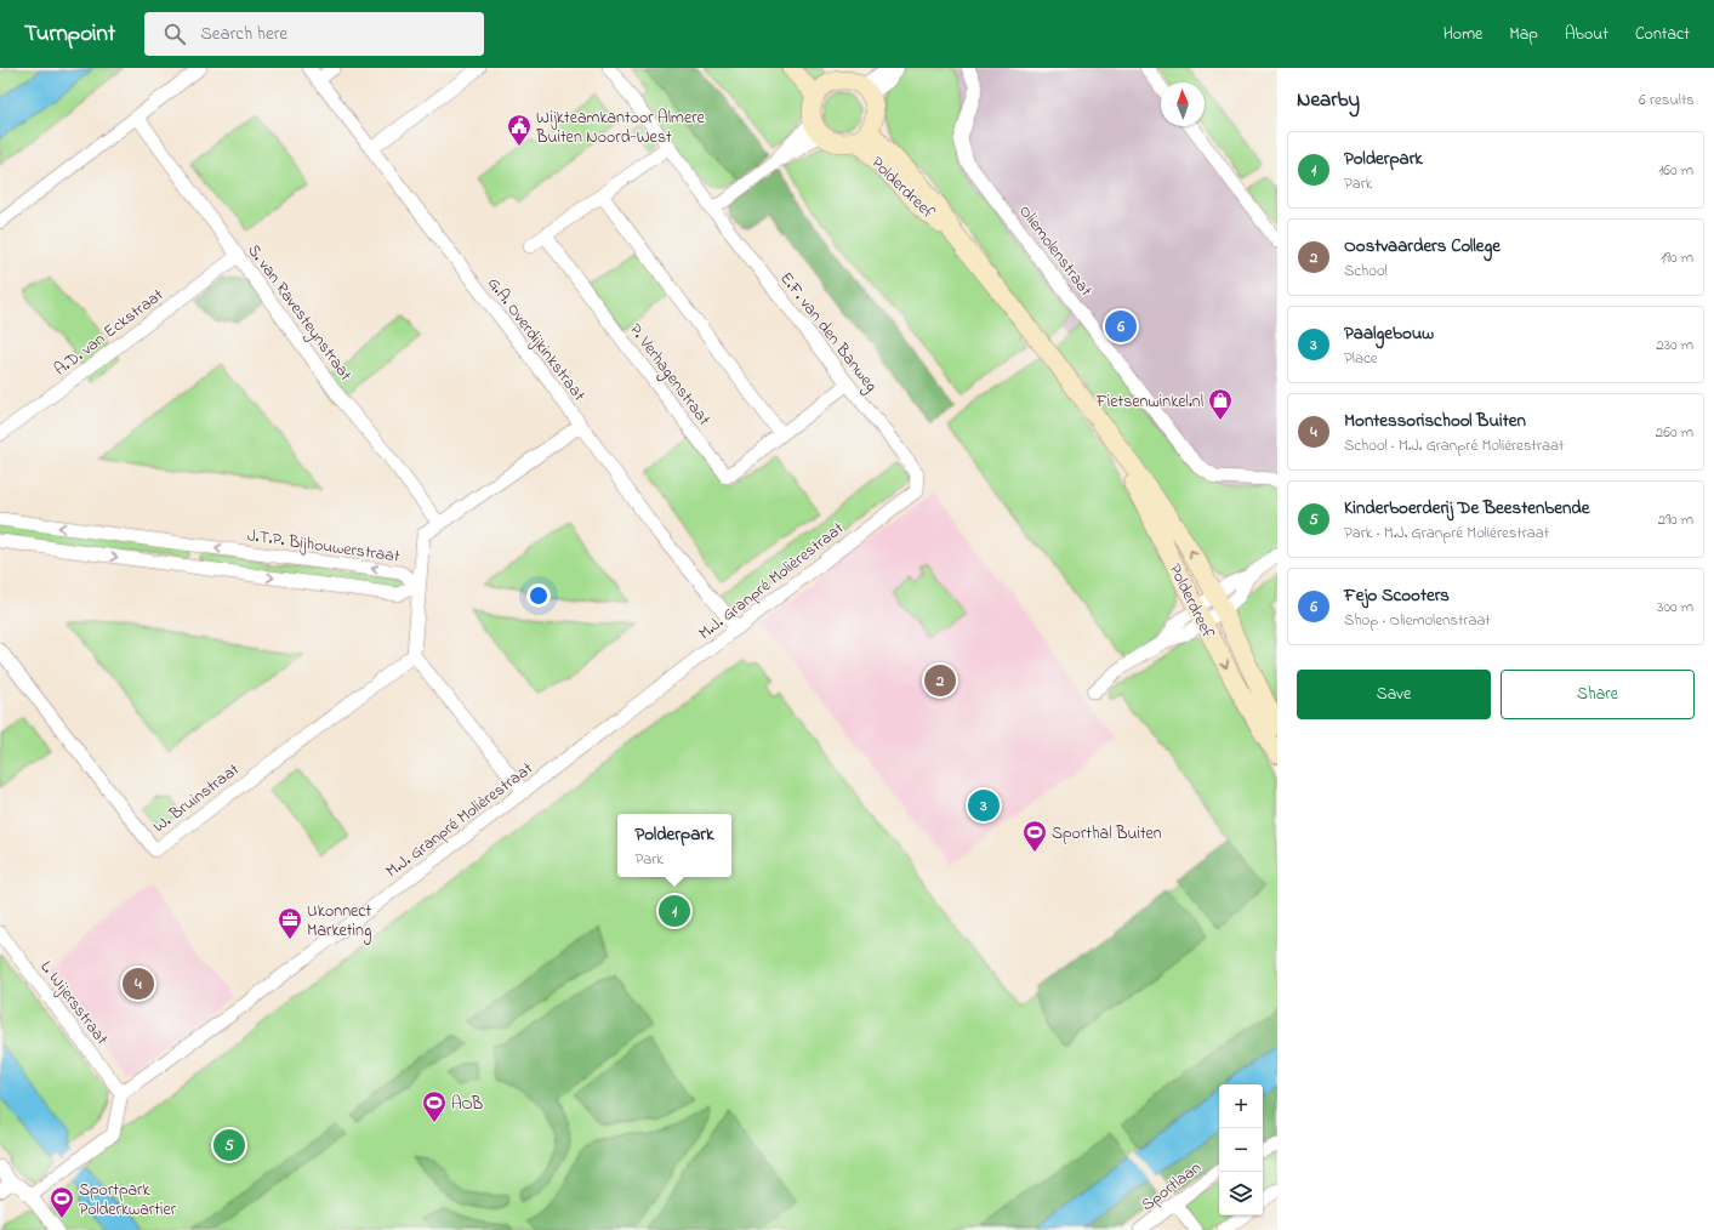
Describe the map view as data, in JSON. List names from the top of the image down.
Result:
{
  "streets": {
    "main road": ["Polderdreef"],
    "street": [
      "Oliemolenstraat",
      "S. van Ravesteynstraat",
      "A.D. van Eckstraat",
      "E.F. van den Banweg",
      "G.A. Overdijkinkstraat",
      "P. Verhagenstraat",
      "J.T.P. Bijhouwerstraat",
      "M.J. Granpré Molièrestraat",
      "W. Bruinstraat",
      "L. Wijersstraat",
      "Sportlaan"
    ]
  },
  "crossings": [
    ["S. van Ravesteynstraat", "A.D. van Eckstraat"],
    ["E.F. van den Banweg", "P. Verhagenstraat"],
    ["E.F. van den Banweg", "M.J. Granpré Molièrestraat"],
    ["G.A. Overdijkinkstraat", "M.J. Granpré Molièrestraat"],
    ["M.J. Granpré Molièrestraat", "L. Wijersstraat"]
  ],
  "places": {
    "public building": ["Wijkteamkantoor Almere Buiten Noord-West"],
    "shop": ["Fietsenwinkel.nl"],
    "sports": ["Sporthal Buiten", "AOB", "Sportpark Polderkwartier"],
    "office": ["Ukonnect Marketing"]
  },
  "north": "top",
  "page": {
    "header": "Turnpoint",
    "search": "Search here",
    "nav": [
      "Home",
      "Map",
      "About",
      "Contact"
    ],
    "heading": ["Nearby", "6 results"],
    "list": [
      {
        "mark": "1",
        "name": "Polderpark",
        "note": "Park",
        "value": "160 m"
      },
      {
        "mark": "2",
        "name": "Oostvaarders College",
        "note": "School",
        "value": "190 m"
      },
      {
        "mark": "3",
        "name": "Paalgebouw",
        "note": "Place",
        "value": "230 m"
      },
      {
        "mark": "4",
        "name": "Montessorischool Buiten",
        "note": "School · M.J. Granpré Molièrestraat",
        "value": "260 m"
      },
      {
        "mark": "5",
        "name": "Kinderboerderij De Beestenbende",
        "note": "Park · M.J. Granpré Molièrestraat",
        "value": "290 m"
      },
      {
        "mark": "6",
        "name": "Fejo Scooters",
        "note": "Shop · Oliemolenstraat",
        "value": "300 m"
      }
    ],
    "pins": [
      "6",
      "2",
      "3",
      "1",
      "4",
      "5"
    ],
    "buttons": ["Save", "Share"],
    "popup": ["Polderpark", "Park"],
    "map_buttons": ["+", "−"]
  }
}
